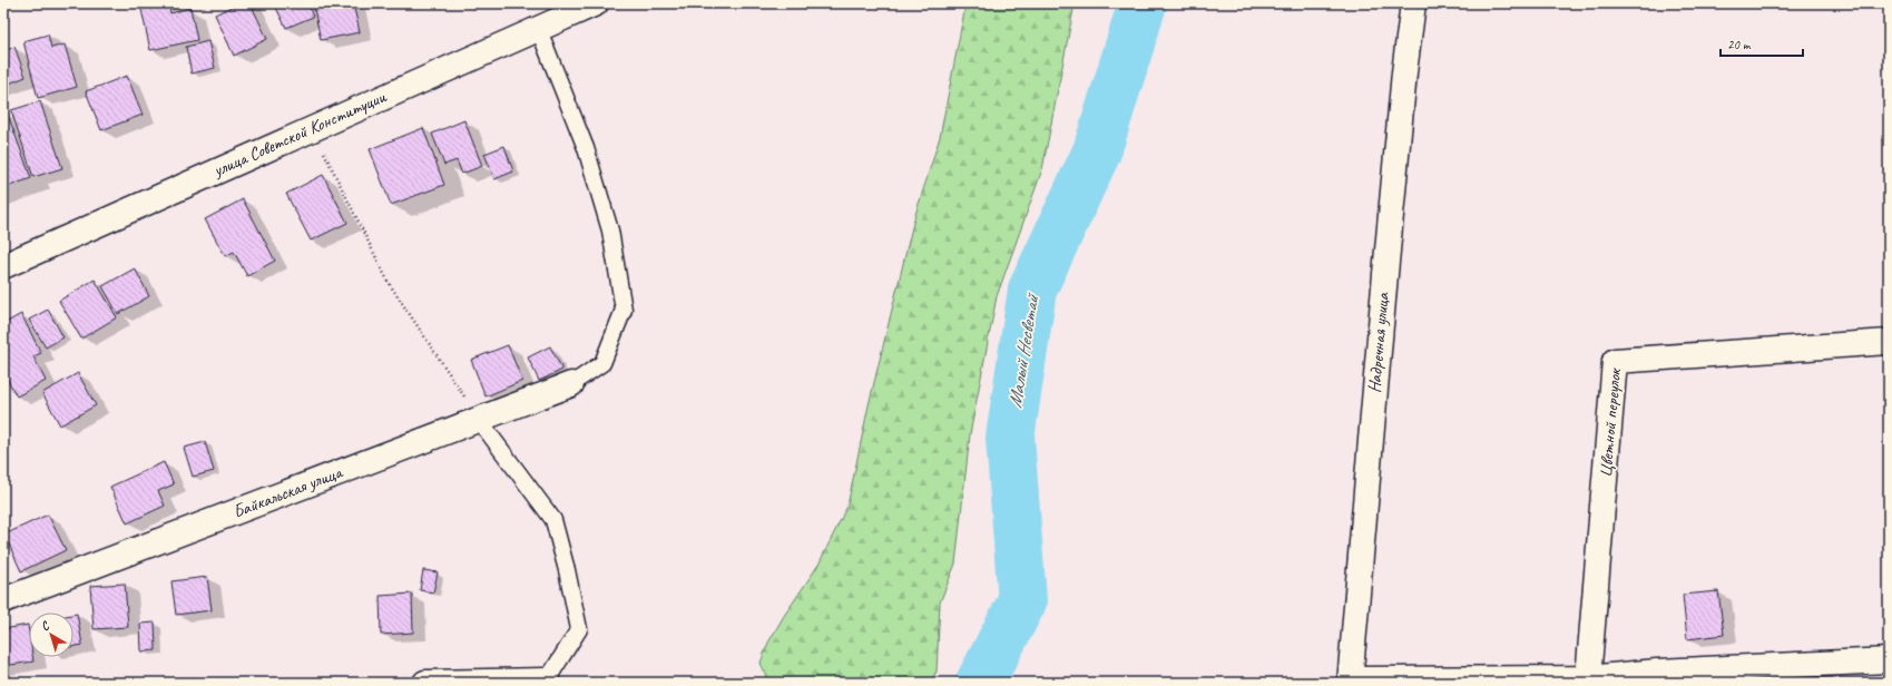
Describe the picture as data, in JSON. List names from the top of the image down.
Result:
{
  "streets": {
    "street": [
      "улица Советской Конституции",
      "Надречная улица",
      "Цветной переулок",
      "Байкальская улица"
    ]
  },
  "water": ["Малый Несветай"],
  "scale_bar": "20 m",
  "north": "top left"
}
